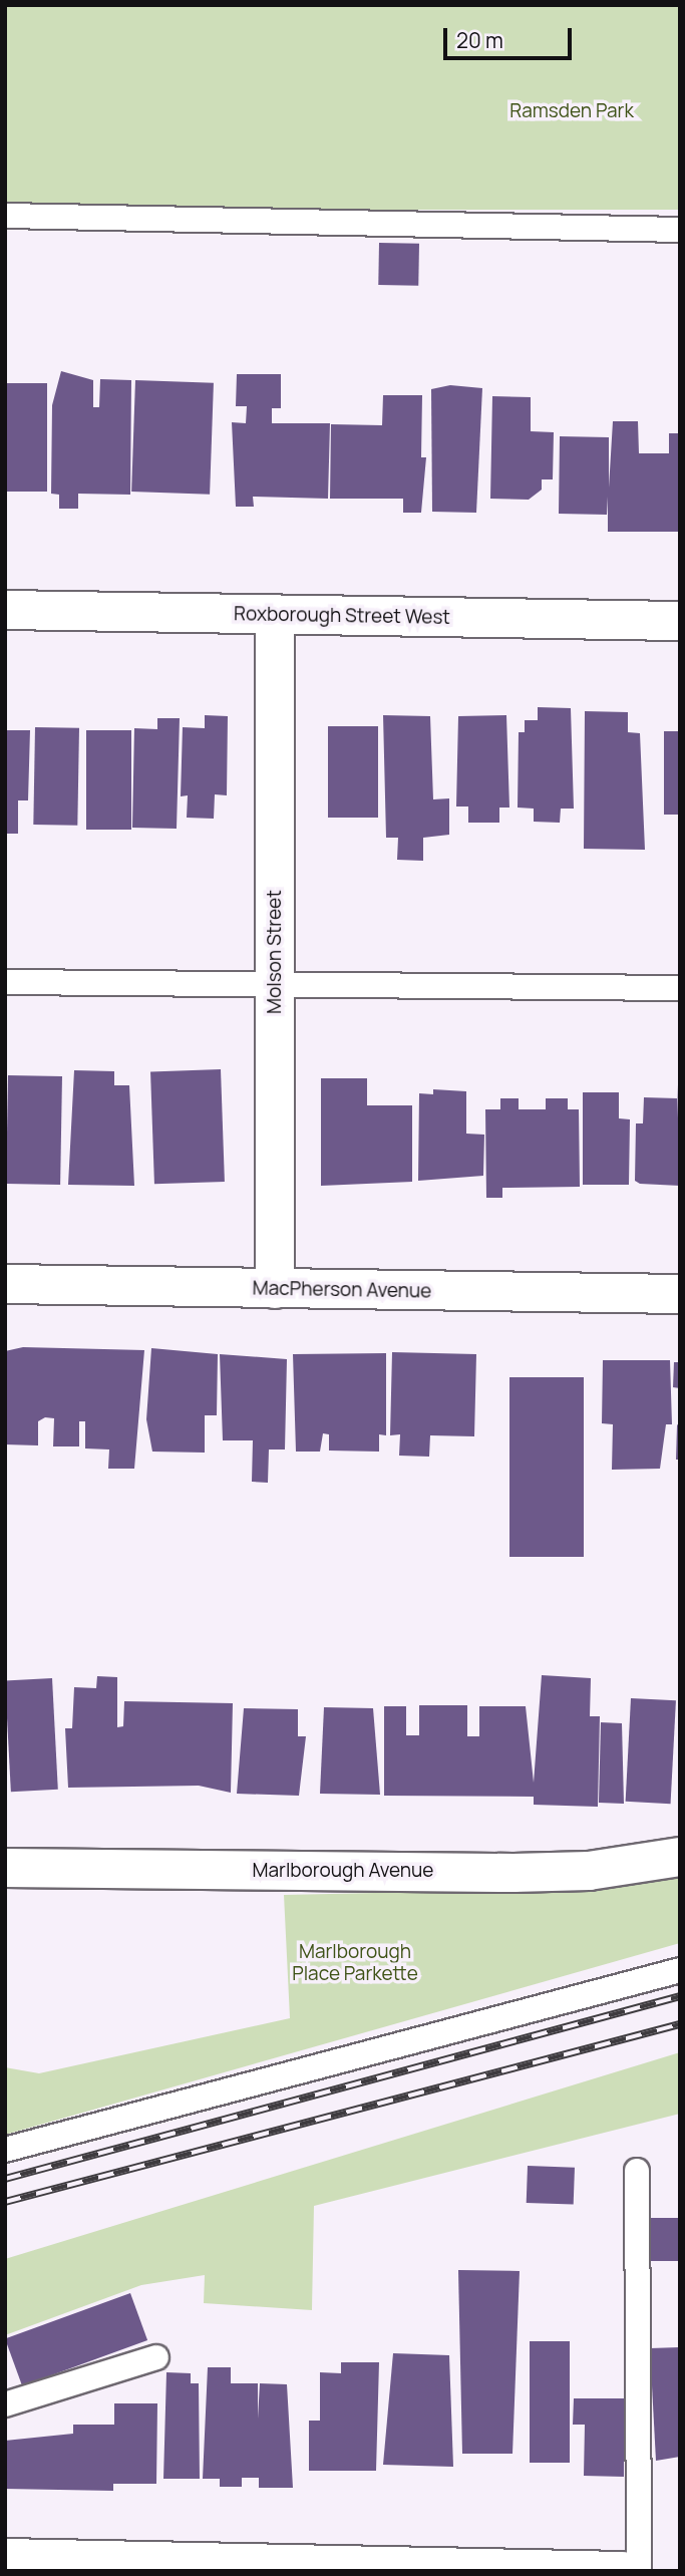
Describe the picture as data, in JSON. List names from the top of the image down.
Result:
{
  "streets": {
    "street": [
      "Roxborough Street West",
      "Molson Street",
      "MacPherson Avenue",
      "Marlborough Avenue"
    ]
  },
  "crossings": [
    ["Roxborough Street West", "Molson Street"],
    ["Molson Street", "MacPherson Avenue"]
  ],
  "parks": ["Ramsden Park", "Marlborough Place Parkette"],
  "scale_bar": "20 m"
}
